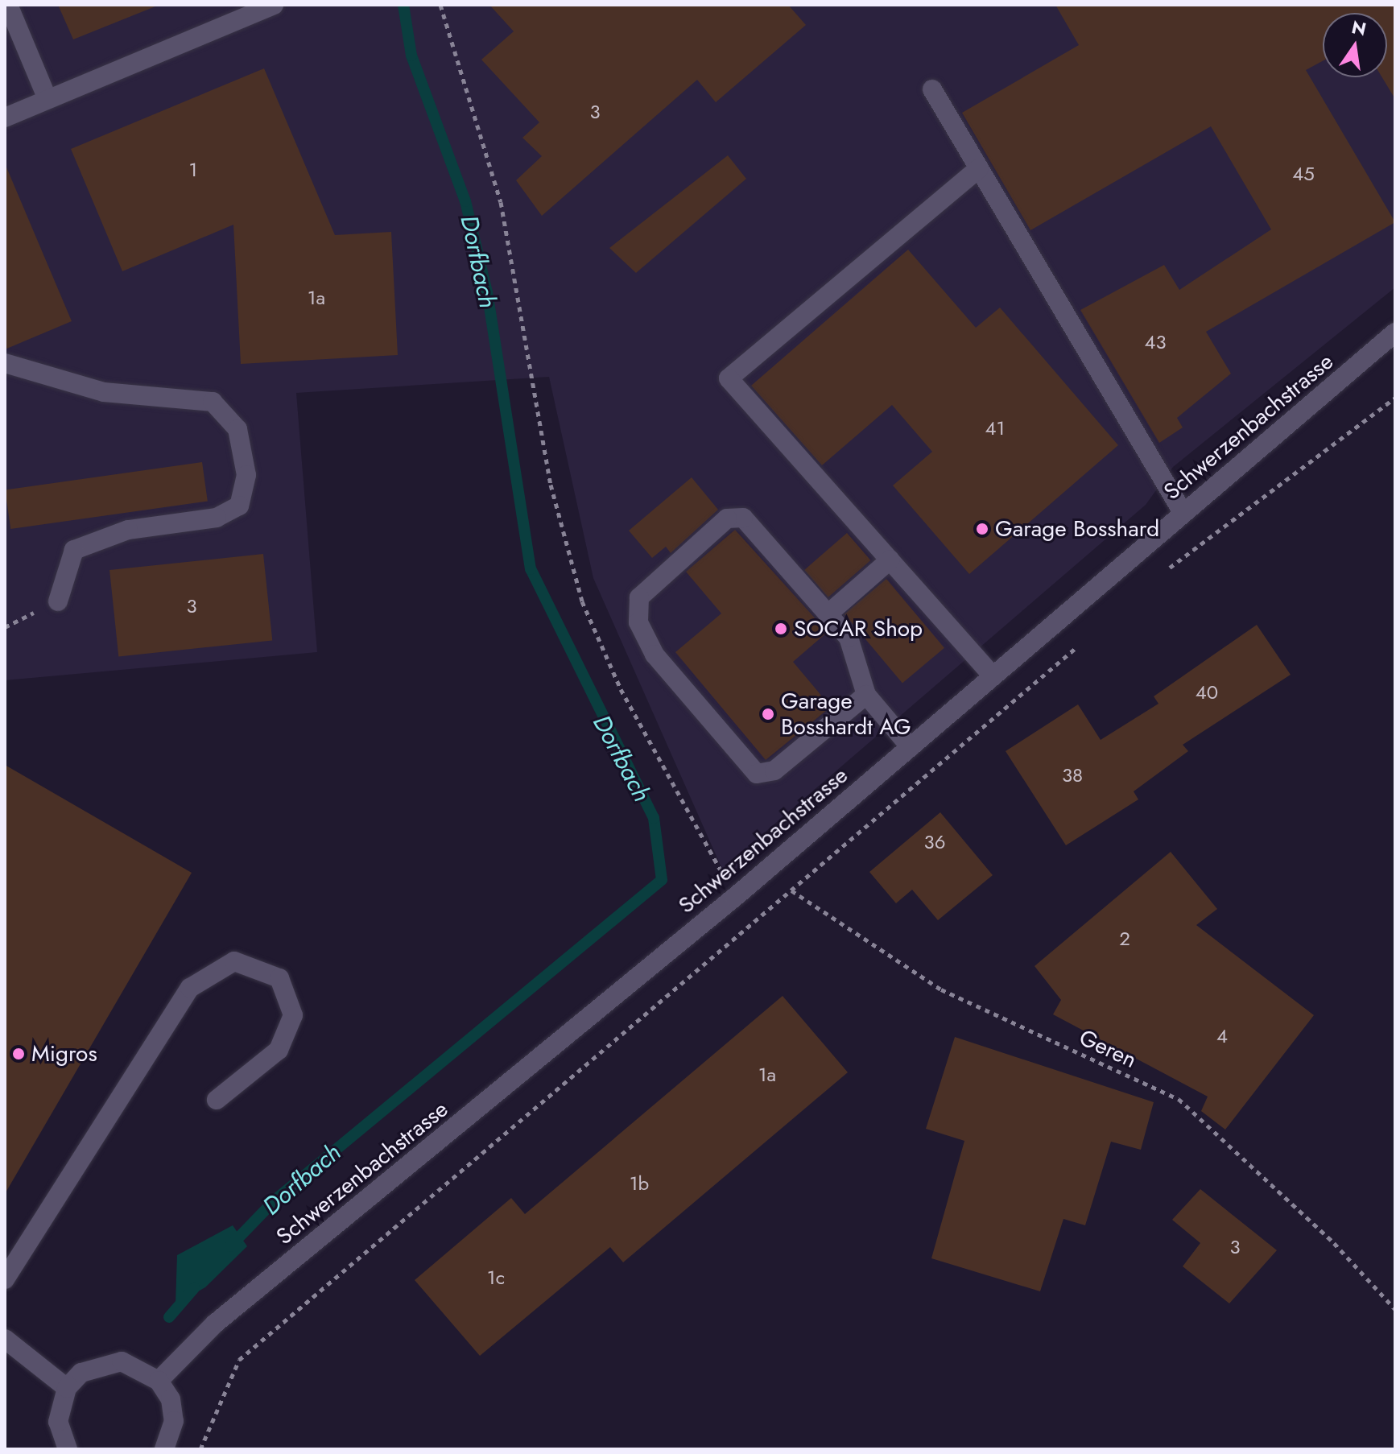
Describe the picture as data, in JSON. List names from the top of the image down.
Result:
{
  "streets": {
    "main road": ["Schwerzenbachstrasse"],
    "path": ["Geren"]
  },
  "crossings": [
    ["Schwerzenbachstrasse", "Geren"]
  ],
  "water": ["Dorfbach"],
  "places": [
    "Garage Bosshard",
    "SOCAR Shop",
    "Garage Bosshardt AG",
    "Migros"
  ],
  "house_numbers": [
    "3",
    "1",
    "45",
    "1a",
    "43",
    "41",
    "3",
    "40",
    "38",
    "36",
    "2",
    "4",
    "1a",
    "1b",
    "3",
    "1c"
  ],
  "north": "top"
}
